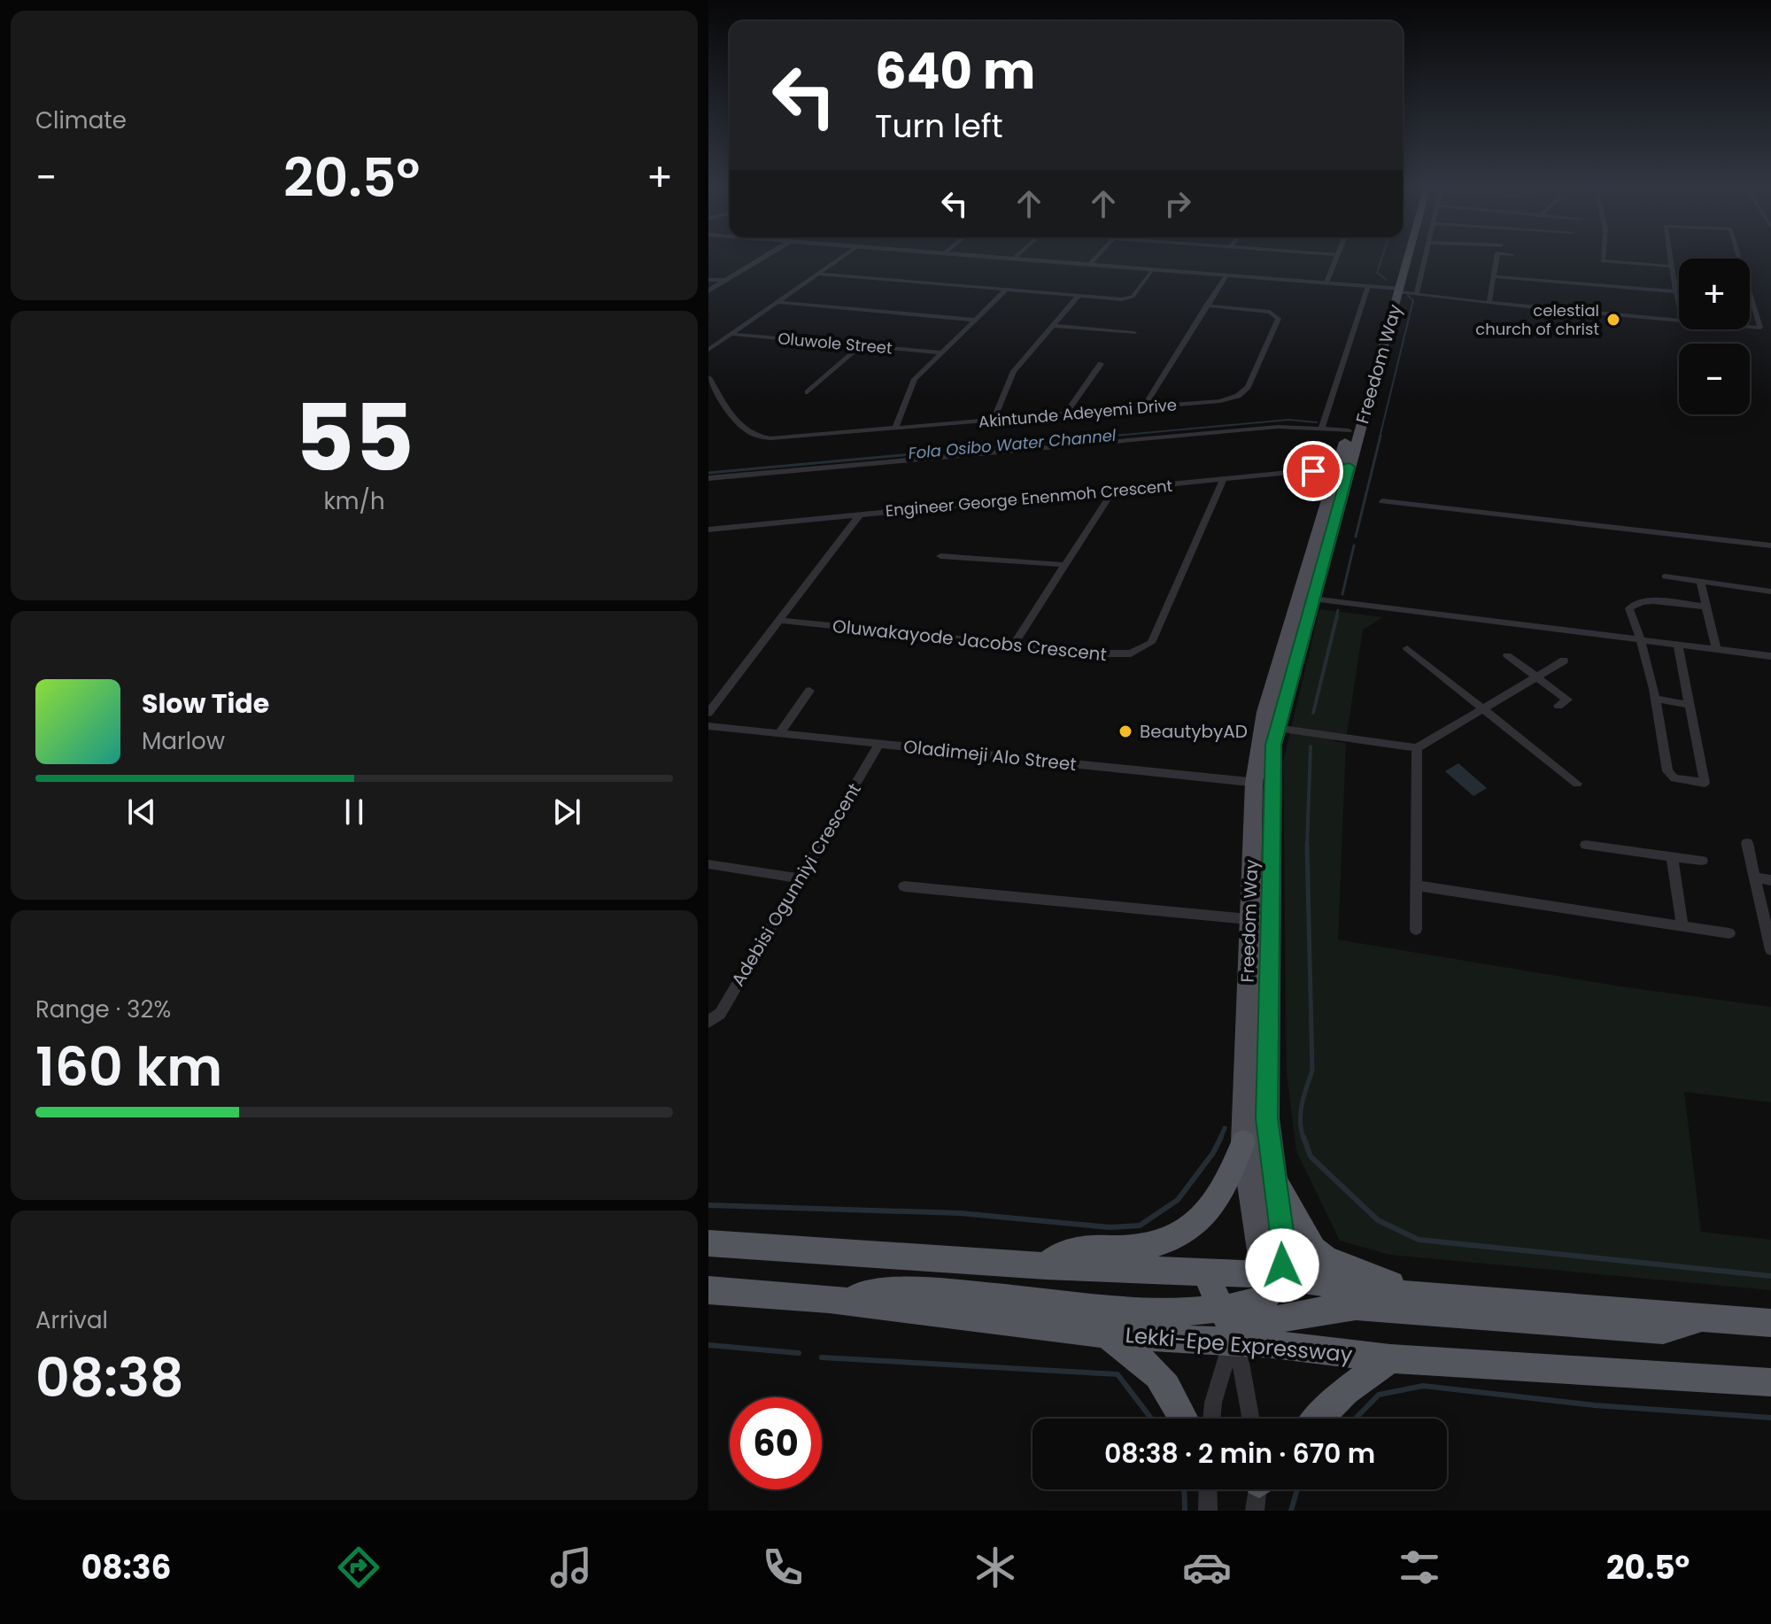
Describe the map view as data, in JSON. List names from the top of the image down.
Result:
{
  "streets": {
    "highway": ["Lekki-Epe Expressway"],
    "main road": ["Freedom Way"],
    "street": [
      "Oluwole Street",
      "Akintunde Adeyemi Drive",
      "Engineer George Enenmoh Crescent",
      "Oluwakayode Jacobs Crescent",
      "Oladimeji Alo Street",
      "Adebisi Ogunniyi Crescent"
    ]
  },
  "crossings": [
    ["Freedom Way", "Engineer George Enenmoh Crescent"],
    ["Freedom Way", "Oladimeji Alo Street"],
    ["Engineer George Enenmoh Crescent", "Oluwakayode Jacobs Crescent"],
    ["Oladimeji Alo Street", "Adebisi Ogunniyi Crescent"]
  ],
  "water": ["Fola Osibo Water Channel"],
  "places": ["celestial church of christ", "BeautybyAD"],
  "page": {
    "tile": [
      "Climate",
      ["55", "km/h"],
      ["Range · 32%", "160 km"],
      ["Arrival", "08:38"]
    ],
    "turn": ["640 m", "Turn left"],
    "heat": ["−", "20.5°", "+"],
    "map_buttons": ["+", "−"],
    "song": ["Slow Tide", "Marlow"],
    "limit": "60",
    "trip": "08:38 · 2 min · 670 m",
    "tabs": ["08:36", "20.5°"]
  }
}
